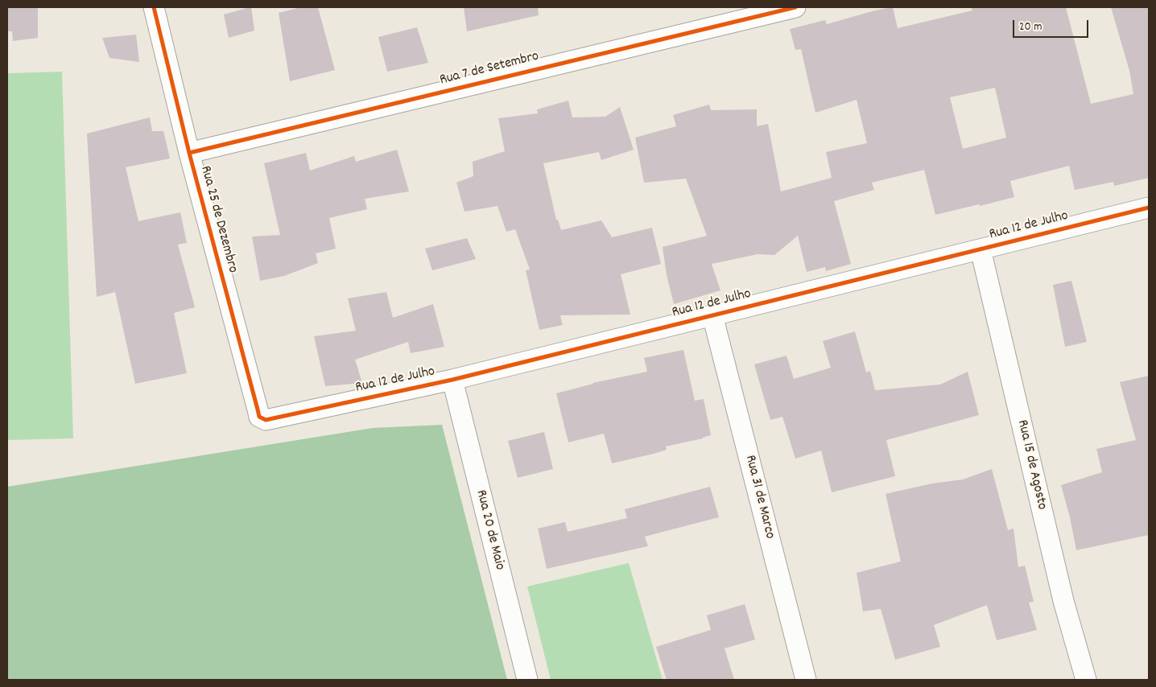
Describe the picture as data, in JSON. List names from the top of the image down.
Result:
{
  "streets": {
    "street": [
      "Rua 7 de Setembro",
      "Rua 25 de Dezembro",
      "Rua 12 de Julho",
      "Rua 15 de Agosto",
      "Rua 31 de Marco",
      "Rua 20 de Maio"
    ]
  },
  "crossings": [
    ["Rua 7 de Setembro", "Rua 25 de Dezembro"],
    ["Rua 25 de Dezembro", "Rua 12 de Julho"],
    ["Rua 12 de Julho", "Rua 15 de Agosto"],
    ["Rua 12 de Julho", "Rua 31 de Marco"],
    ["Rua 12 de Julho", "Rua 20 de Maio"]
  ],
  "scale_bar": "20 m"
}
